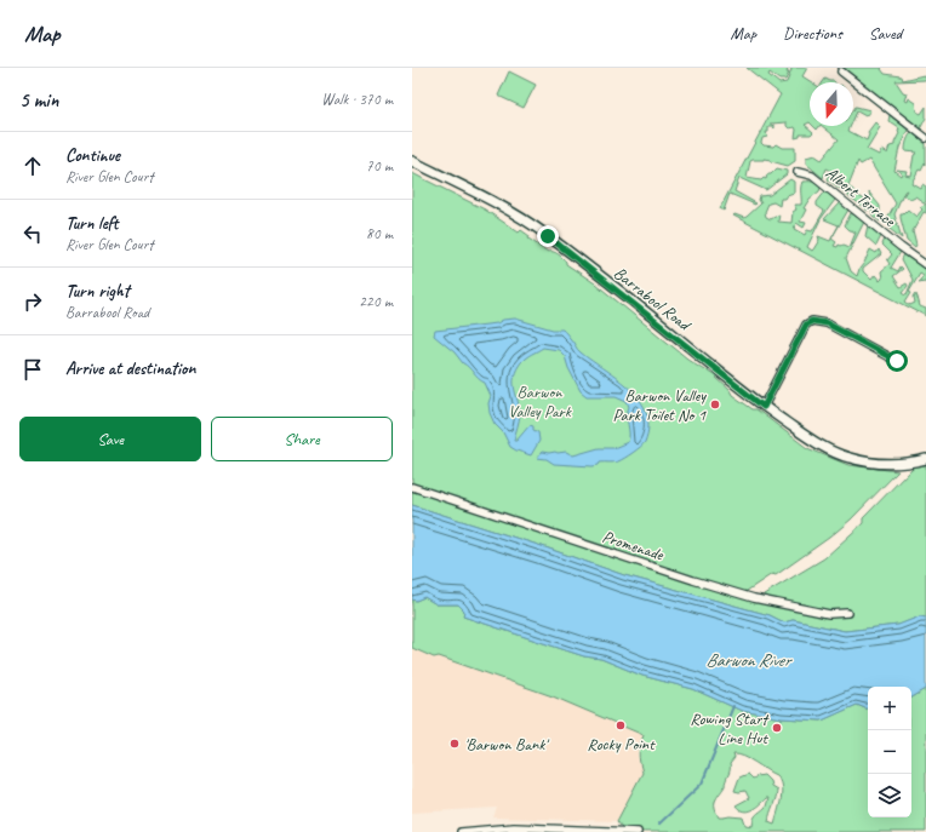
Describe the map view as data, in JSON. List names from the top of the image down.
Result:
{
  "streets": {
    "street": ["Albert Terrace", "Barrabool Road", "Promenade"]
  },
  "water": ["Barwon River"],
  "parks": ["Barwon Valley Park"],
  "places": [
    "Barwon Valley Park Toilet No 1",
    "Rocky Point",
    "Rowing Start Line Hut",
    "'Barwon Bank'"
  ],
  "north": "bottom",
  "page": {
    "header": "Map",
    "nav": ["Map", "Directions", "Saved"],
    "heading": ["5 min", "Walk · 370 m"],
    "list": [
      ["Continue", "River Glen Court", "70 m"],
      ["Turn left", "River Glen Court", "80 m"],
      ["Turn right", "Barrabool Road", "220 m"],
      "Arrive at destination"
    ],
    "buttons": ["Save", "Share"],
    "map_buttons": ["+", "−"]
  }
}
